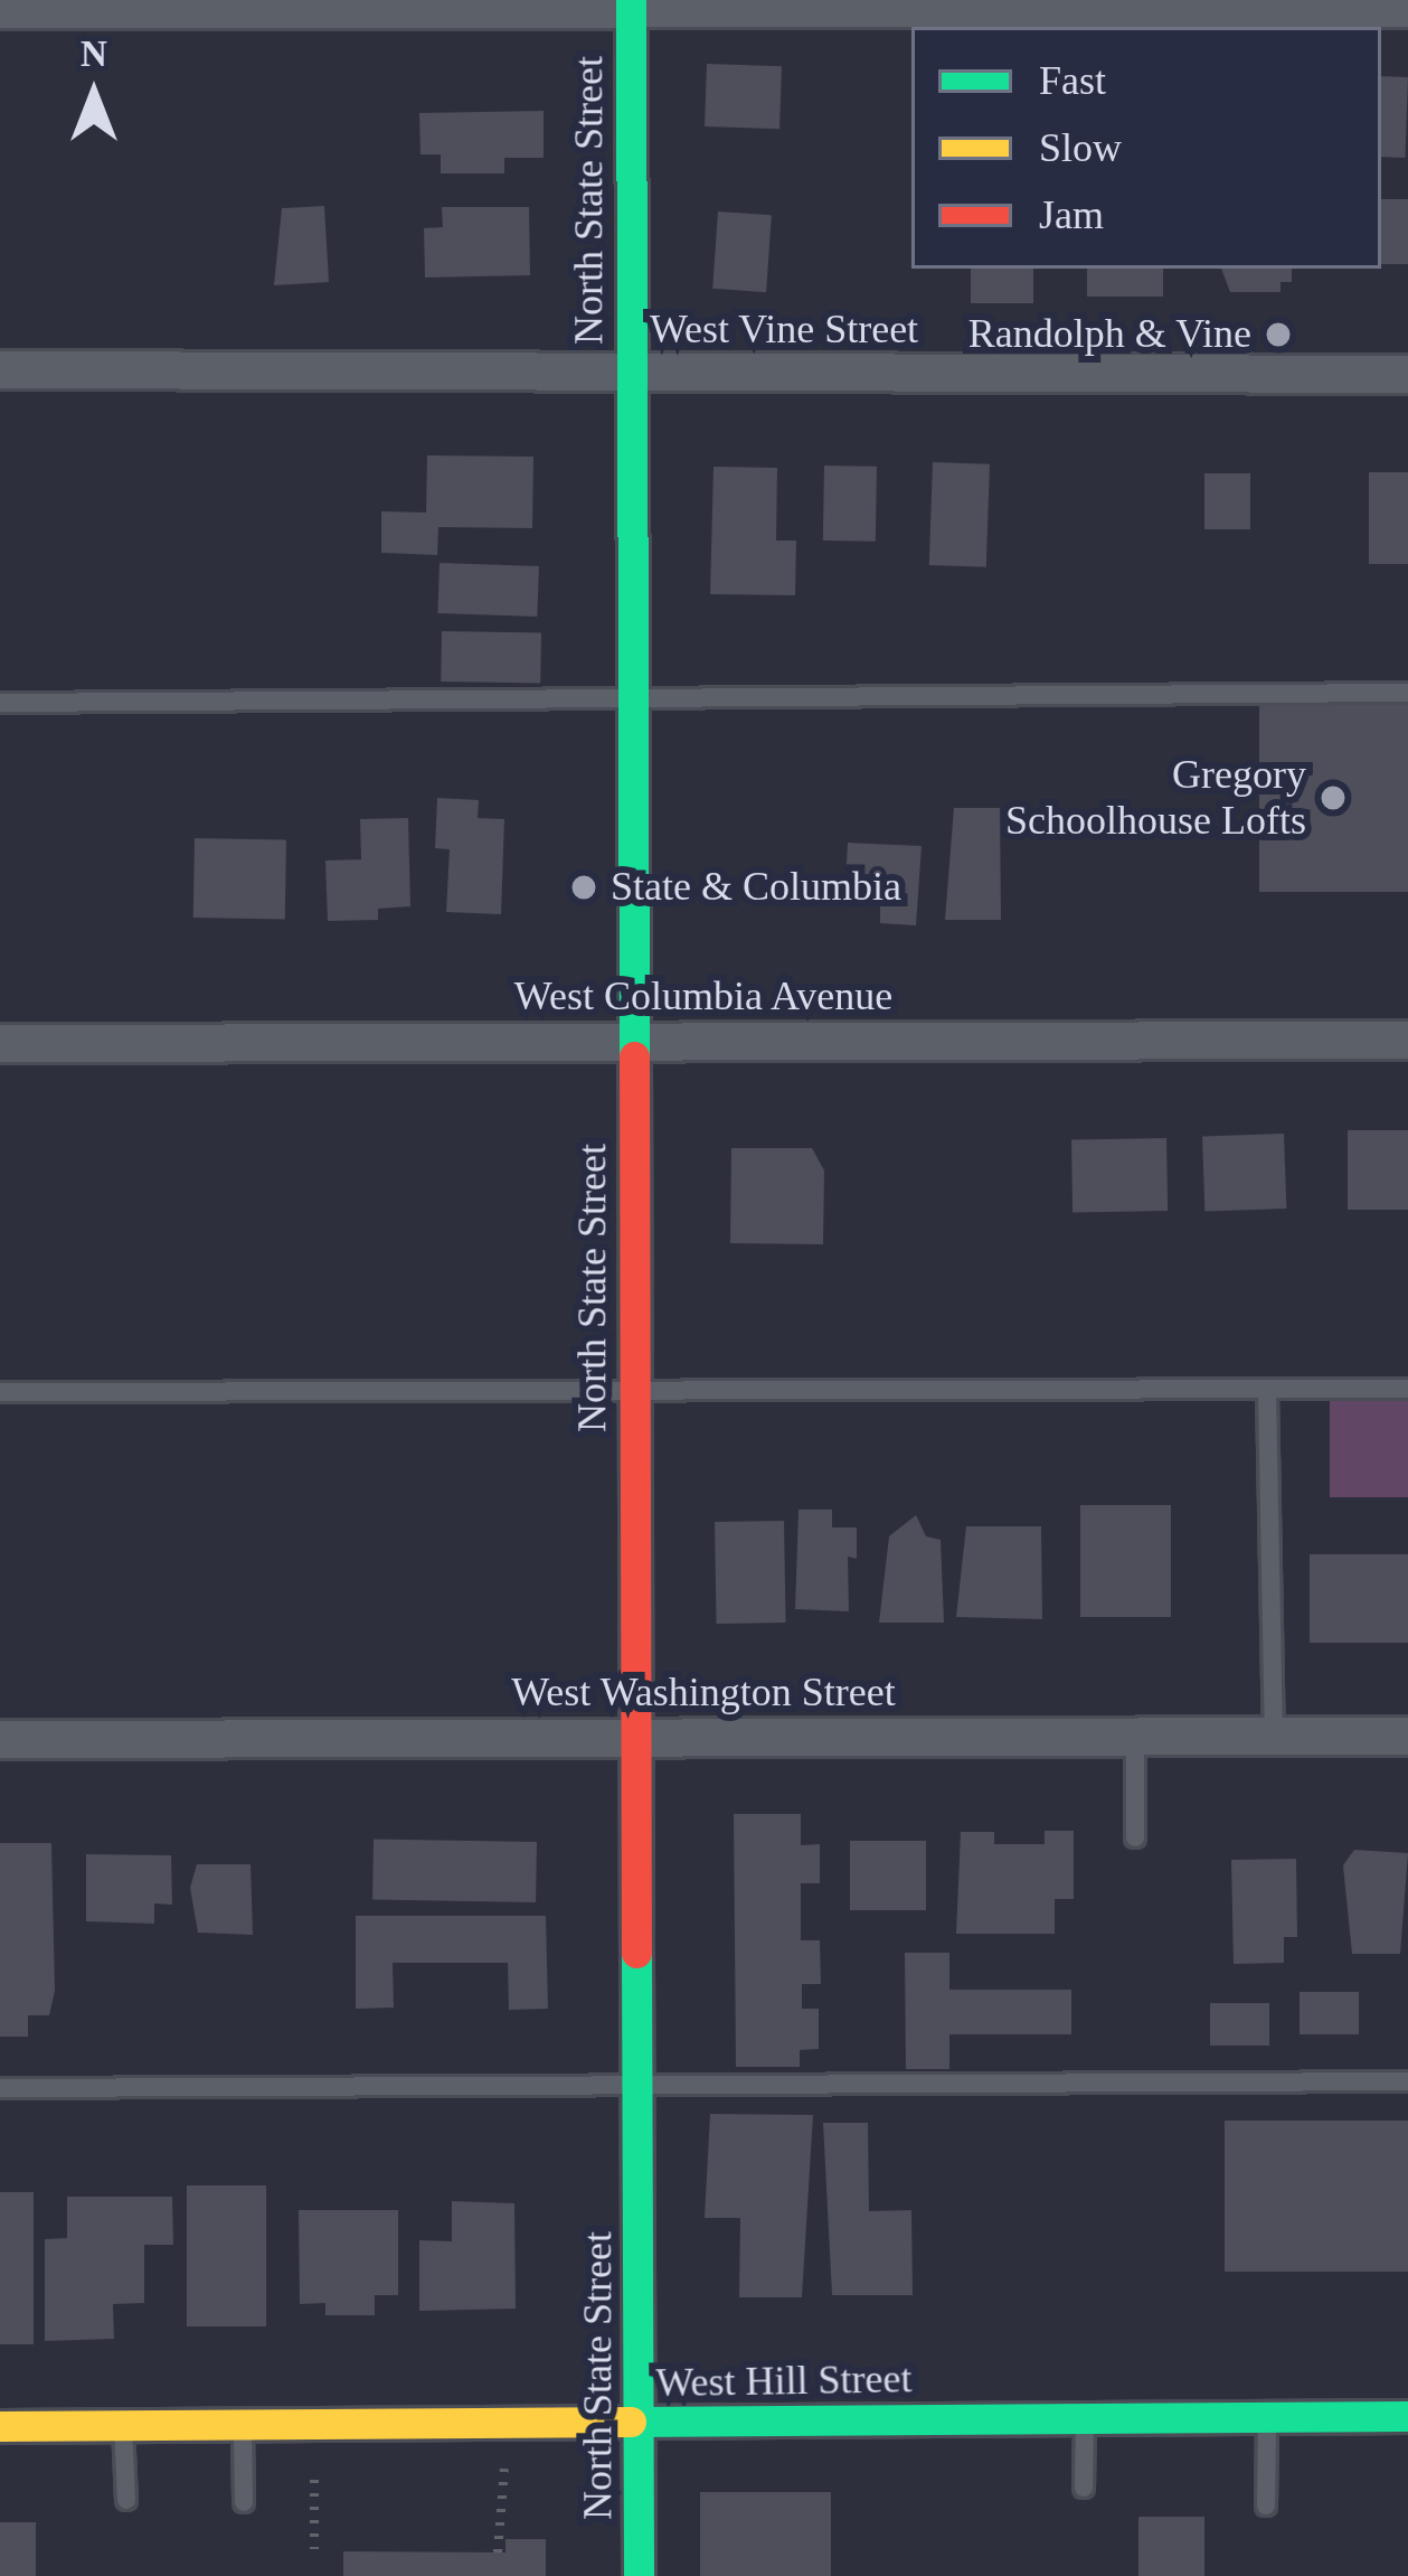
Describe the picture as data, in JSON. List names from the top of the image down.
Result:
{
  "streets": {
    "main road": ["North State Street", "West Hill Street"],
    "street": ["West Vine Street", "West Columbia Avenue", "West Washington Street"]
  },
  "crossings": [
    ["North State Street", "West Vine Street"],
    ["North State Street", "West Columbia Avenue"],
    ["North State Street", "West Washington Street"],
    ["North State Street", "West Hill Street"]
  ],
  "places": ["Randolph & Vine", "Gregory Schoolhouse Lofts", "State & Columbia"],
  "legend": ["Fast", "Slow", "Jam"],
  "north": "top"
}
